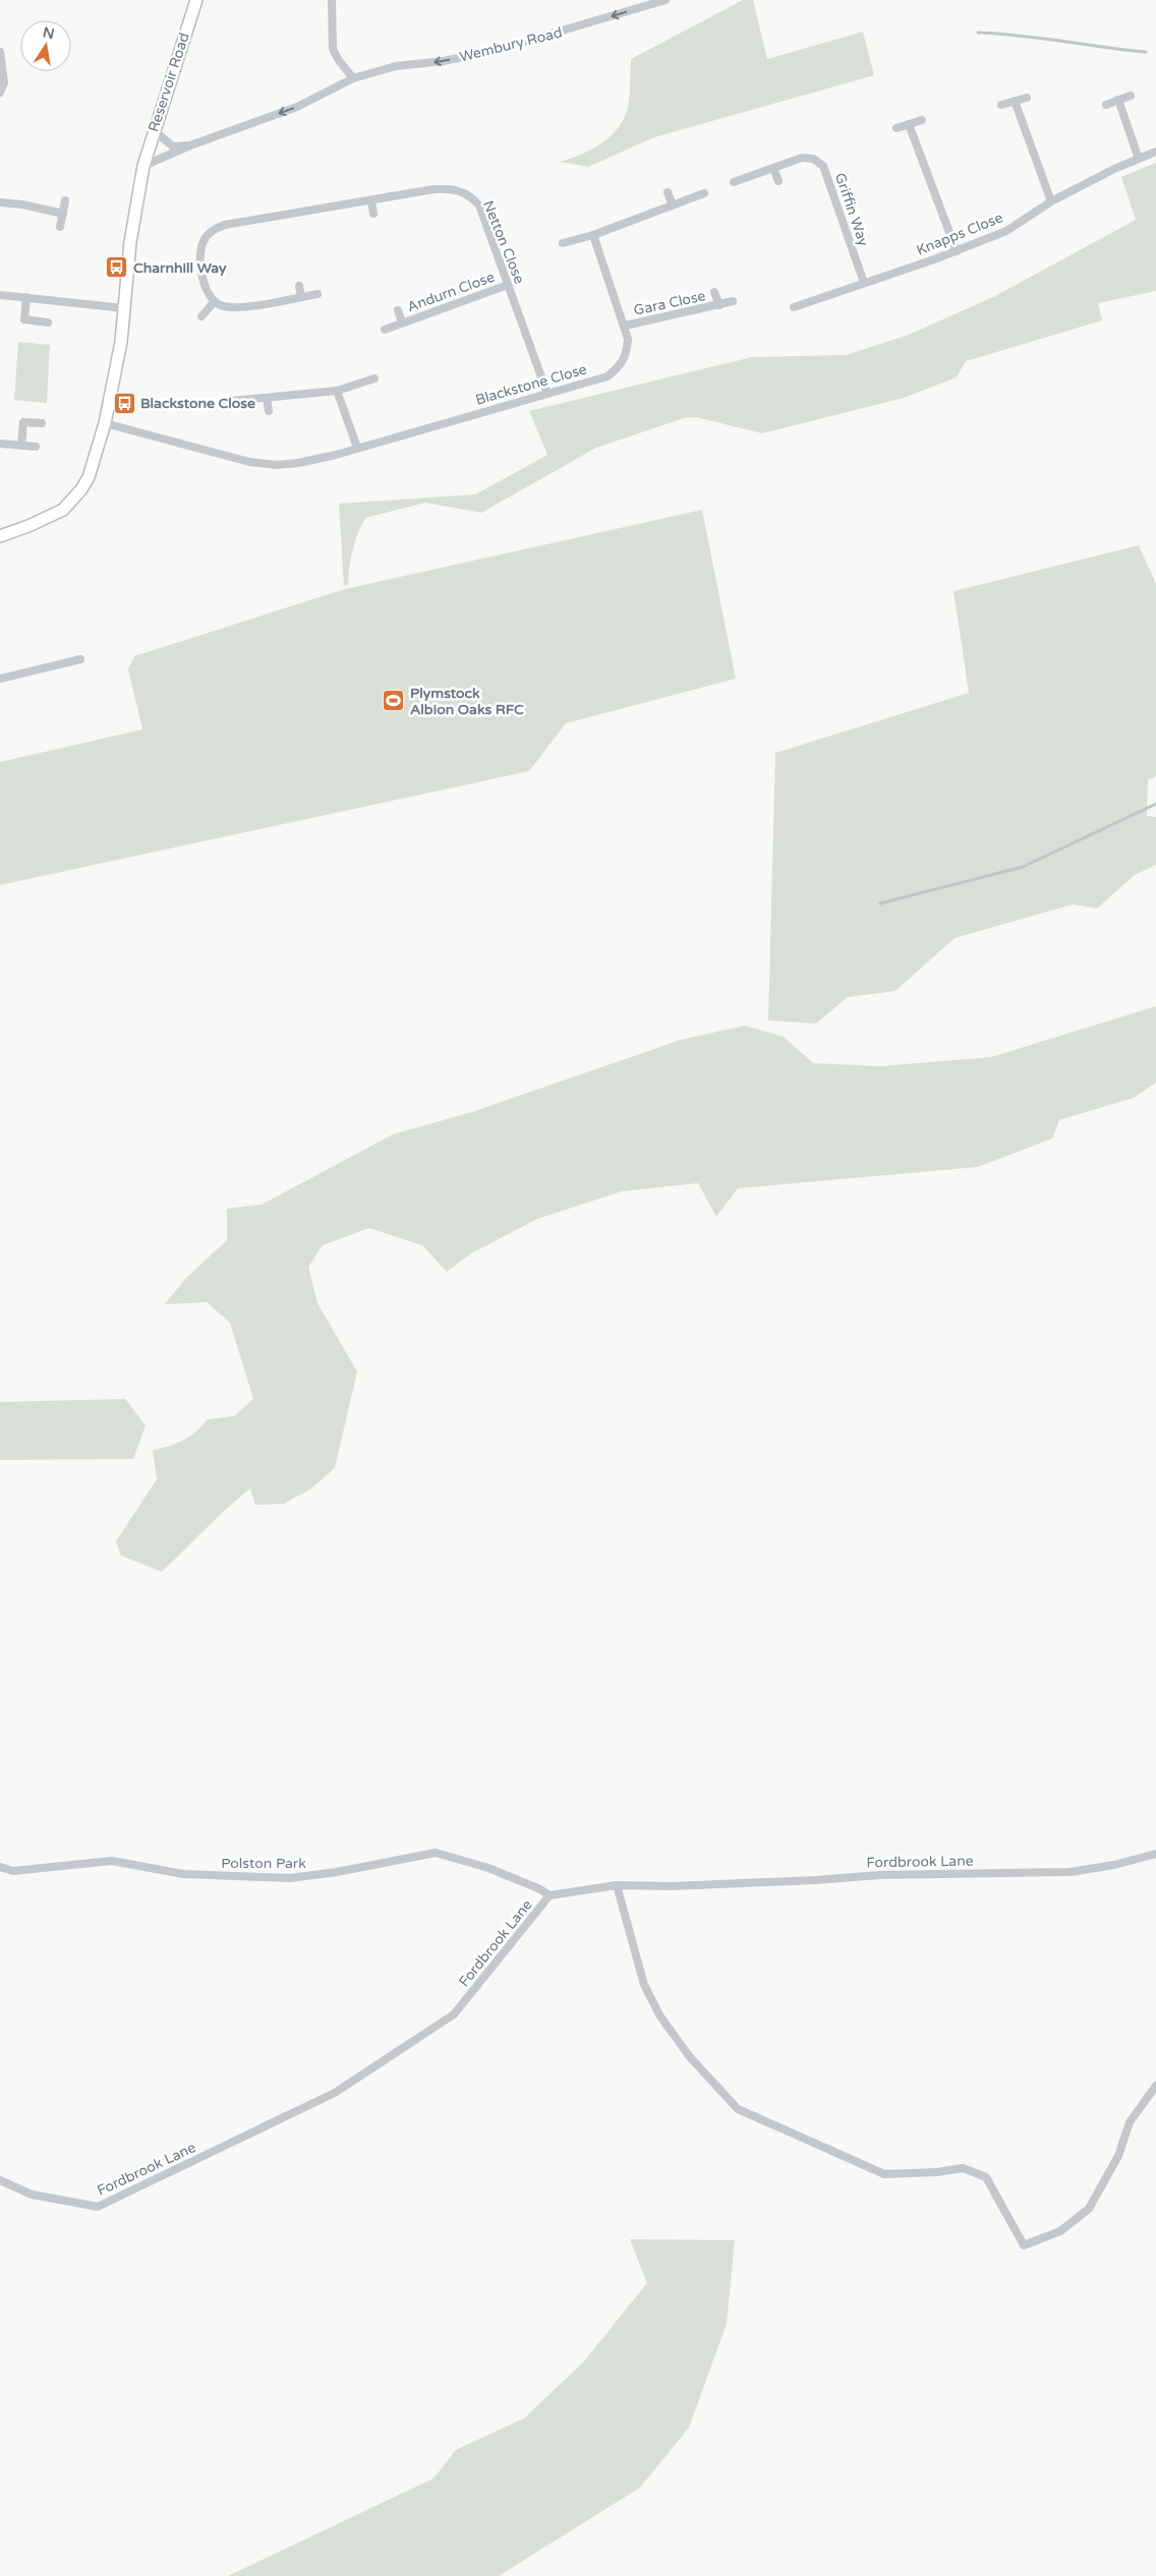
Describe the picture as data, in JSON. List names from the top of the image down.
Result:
{
  "streets": {
    "street": [
      "Wembury Road",
      "Reservoir Road",
      "Griffin Way",
      "Knapps Close",
      "Netton Close",
      "Andurn Close",
      "Gara Close",
      "Blackstone Close",
      "Fordbrook Lane",
      "Polston Park"
    ]
  },
  "crossings": [
    ["Wembury Road", "Reservoir Road"],
    ["Griffin Way", "Knapps Close"],
    ["Netton Close", "Andurn Close"],
    ["Netton Close", "Blackstone Close"],
    ["Gara Close", "Blackstone Close"],
    ["Fordbrook Lane", "Polston Park"]
  ],
  "one_way": ["Wembury Road"],
  "places": {
    "bus stop": ["Charnhill Way", "Blackstone Close"],
    "sports": ["Plymstock Albion Oaks RFC"]
  },
  "north": "top"
}
